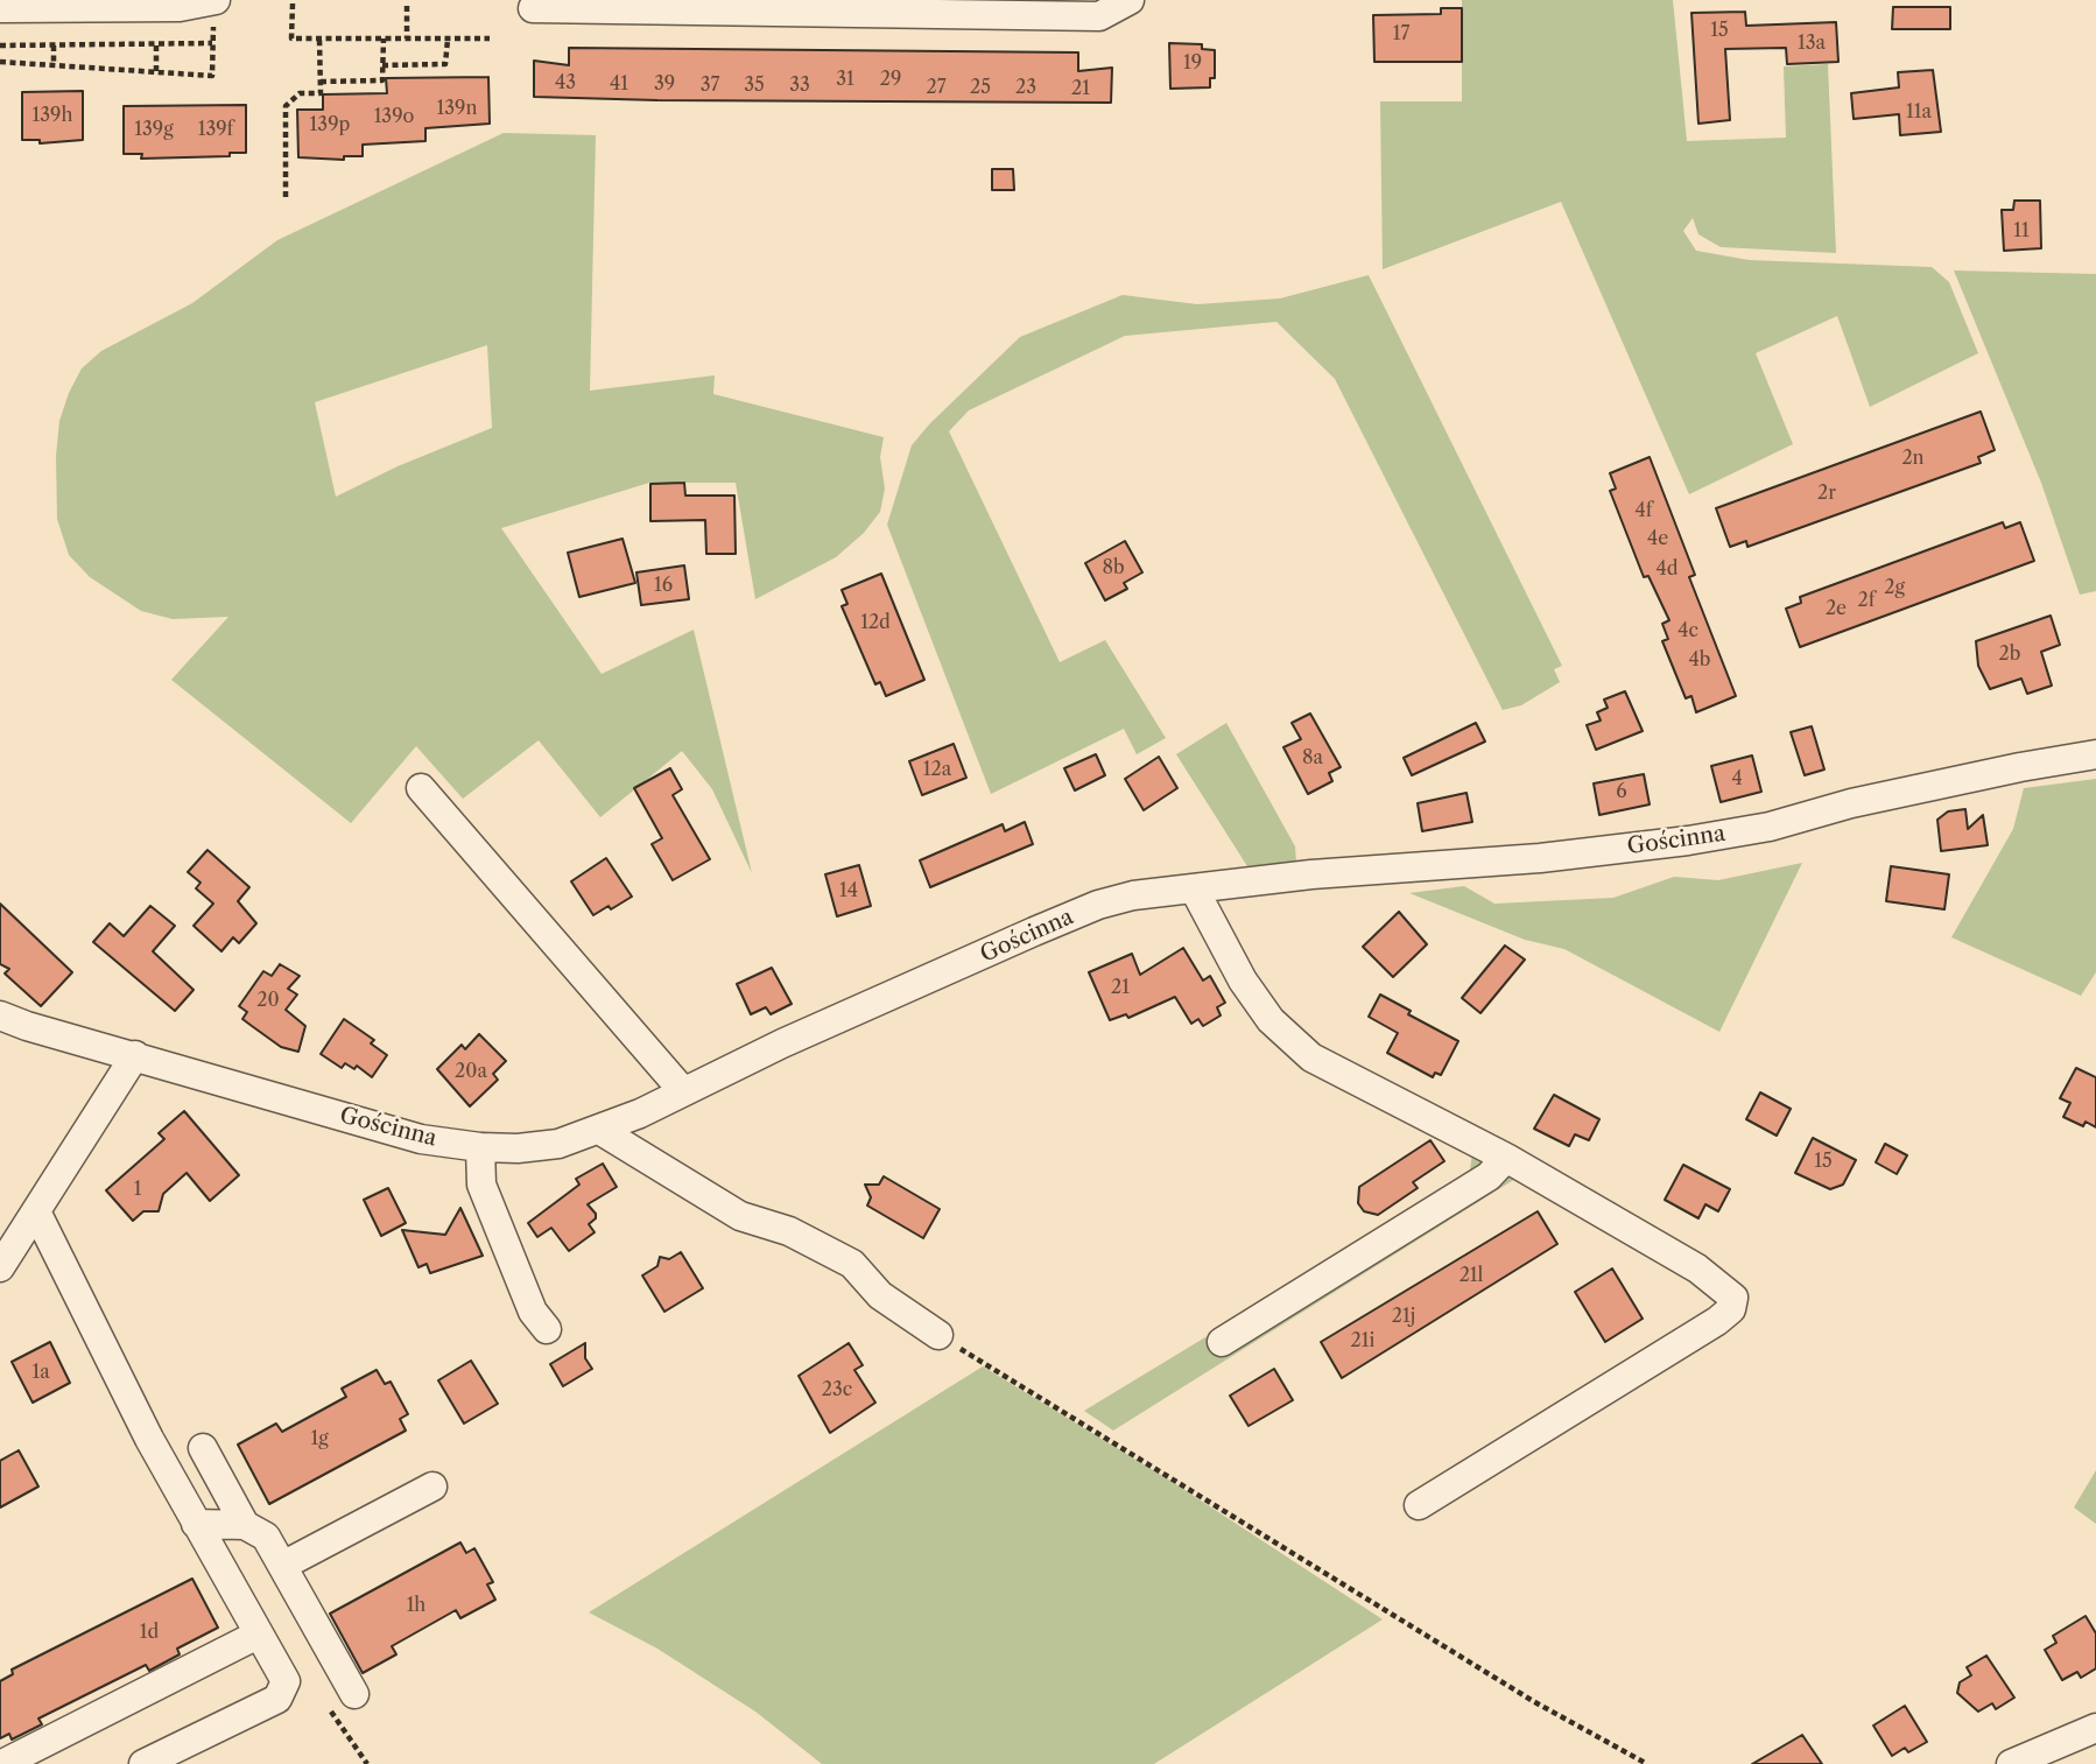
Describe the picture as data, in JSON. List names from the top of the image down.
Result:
{
  "streets": {
    "street": ["Gościnna"]
  },
  "house_numbers": [
    "15",
    "17",
    "13a",
    "19",
    "31",
    "29",
    "43",
    "41",
    "39",
    "37",
    "35",
    "33",
    "27",
    "25",
    "23",
    "21",
    "139n",
    "11a",
    "139h",
    "139o",
    "139p",
    "139g",
    "139f",
    "11",
    "2n",
    "2r",
    "4f",
    "4e",
    "8b",
    "4d",
    "16",
    "2g",
    "2f",
    "2e",
    "12d",
    "4c",
    "2b",
    "4b",
    "8a",
    "12a",
    "4",
    "6",
    "14",
    "21",
    "20",
    "20a",
    "15",
    "1",
    "21l",
    "21j",
    "21i",
    "1a",
    "23c",
    "1g",
    "1h",
    "1d"
  ]
}
